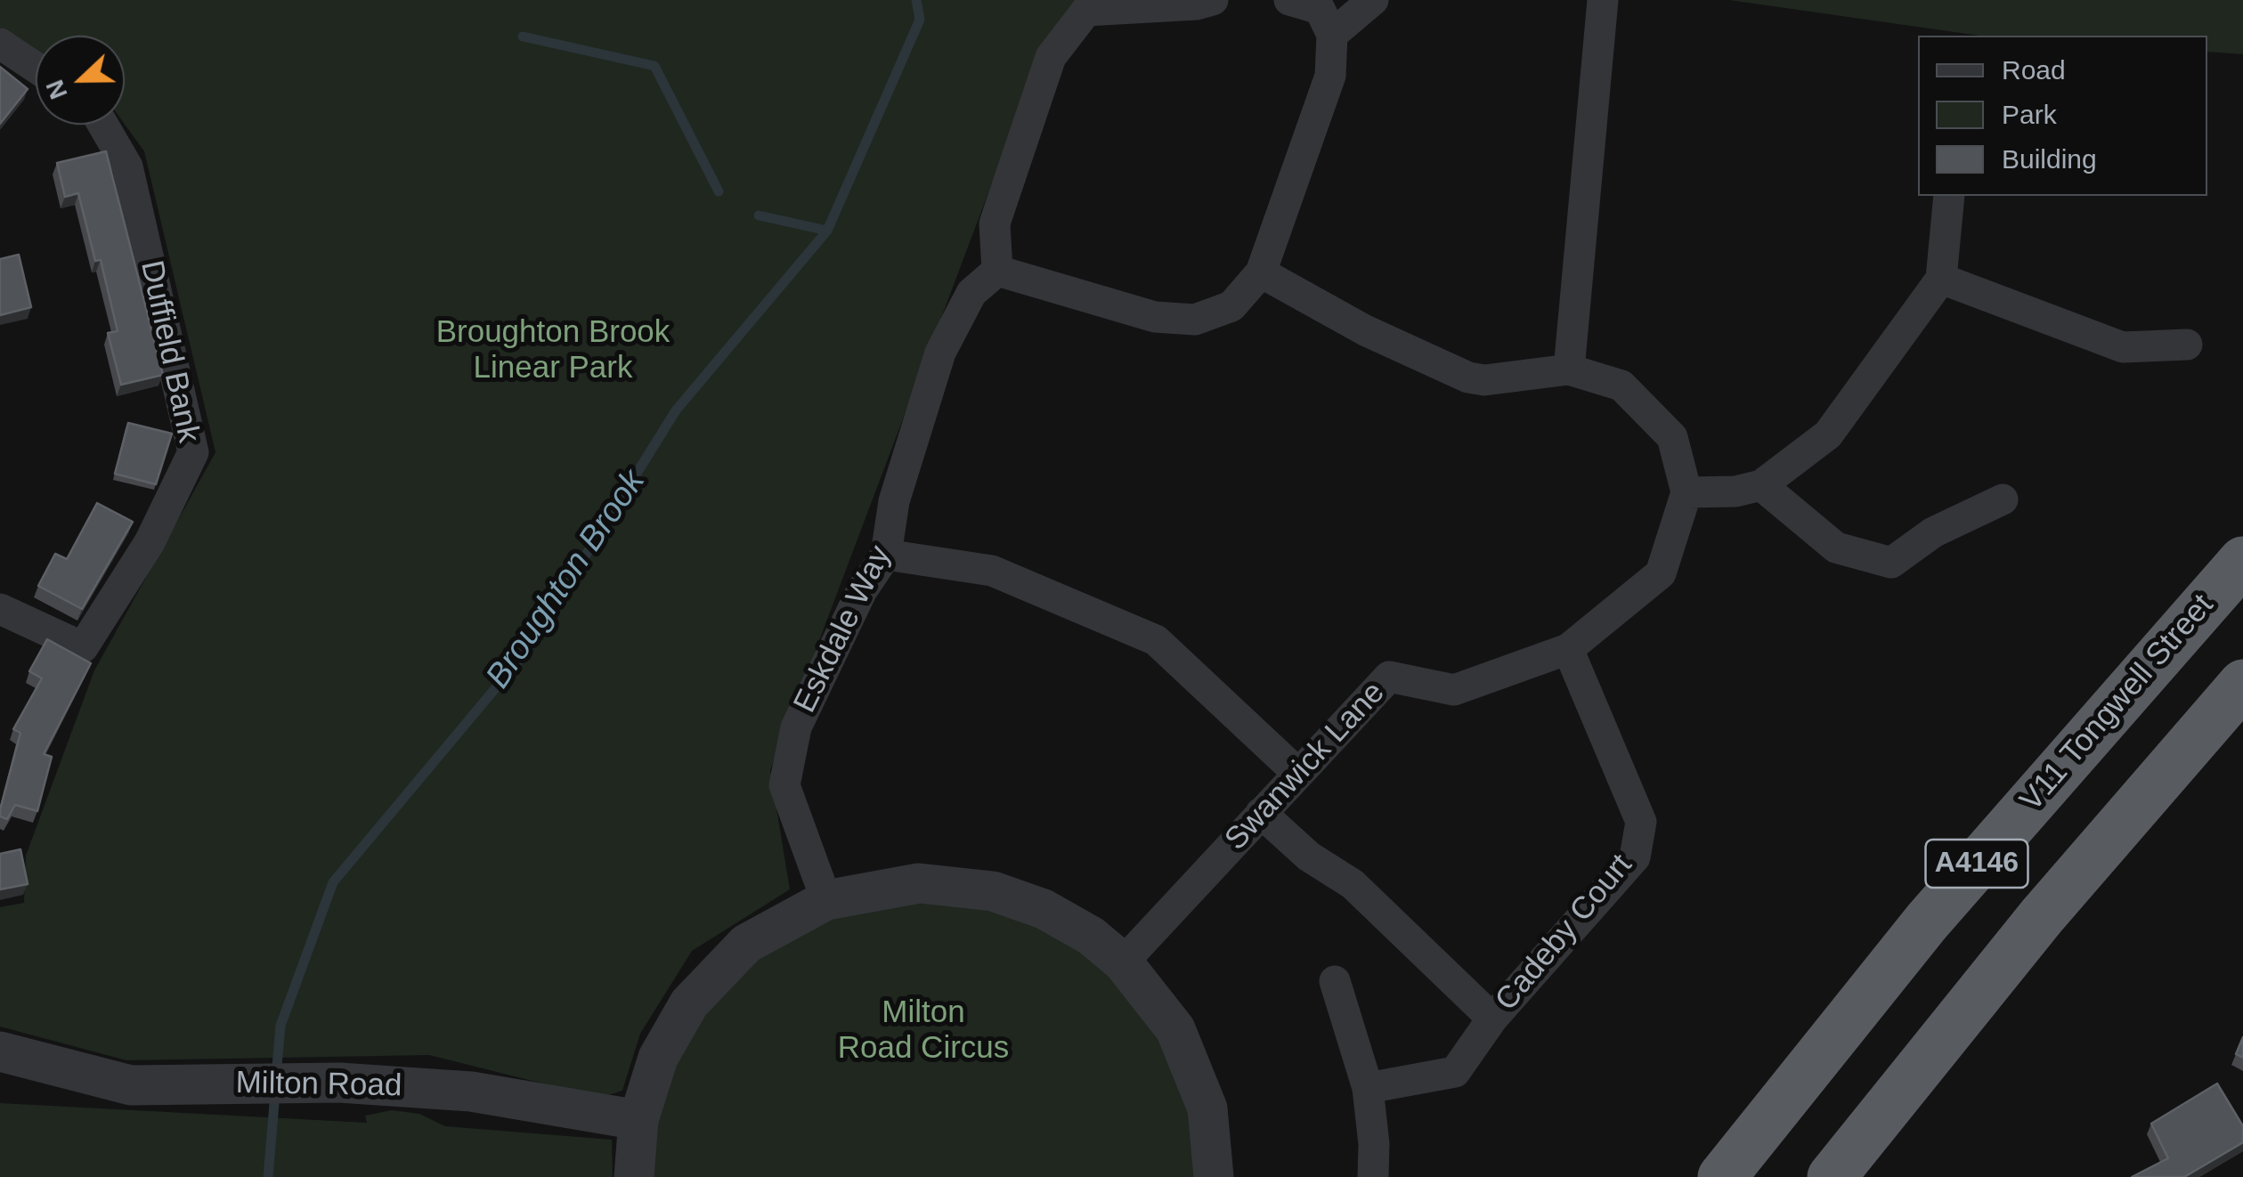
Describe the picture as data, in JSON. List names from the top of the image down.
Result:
{
  "streets": {
    "highway": ["V11 Tongwell Street", "A4146"],
    "street": [
      "Duffield Bank",
      "Eskdale Way",
      "Swanwick Lane",
      "Cadeby Court",
      "Milton Road"
    ]
  },
  "crossings": [
    ["Swanwick Lane", "Cadeby Court"]
  ],
  "water": ["Broughton Brook"],
  "parks": ["Broughton Brook Linear Park", "Milton Road Circus"],
  "legend": ["Road", "Park", "Building"],
  "north": "left"
}
